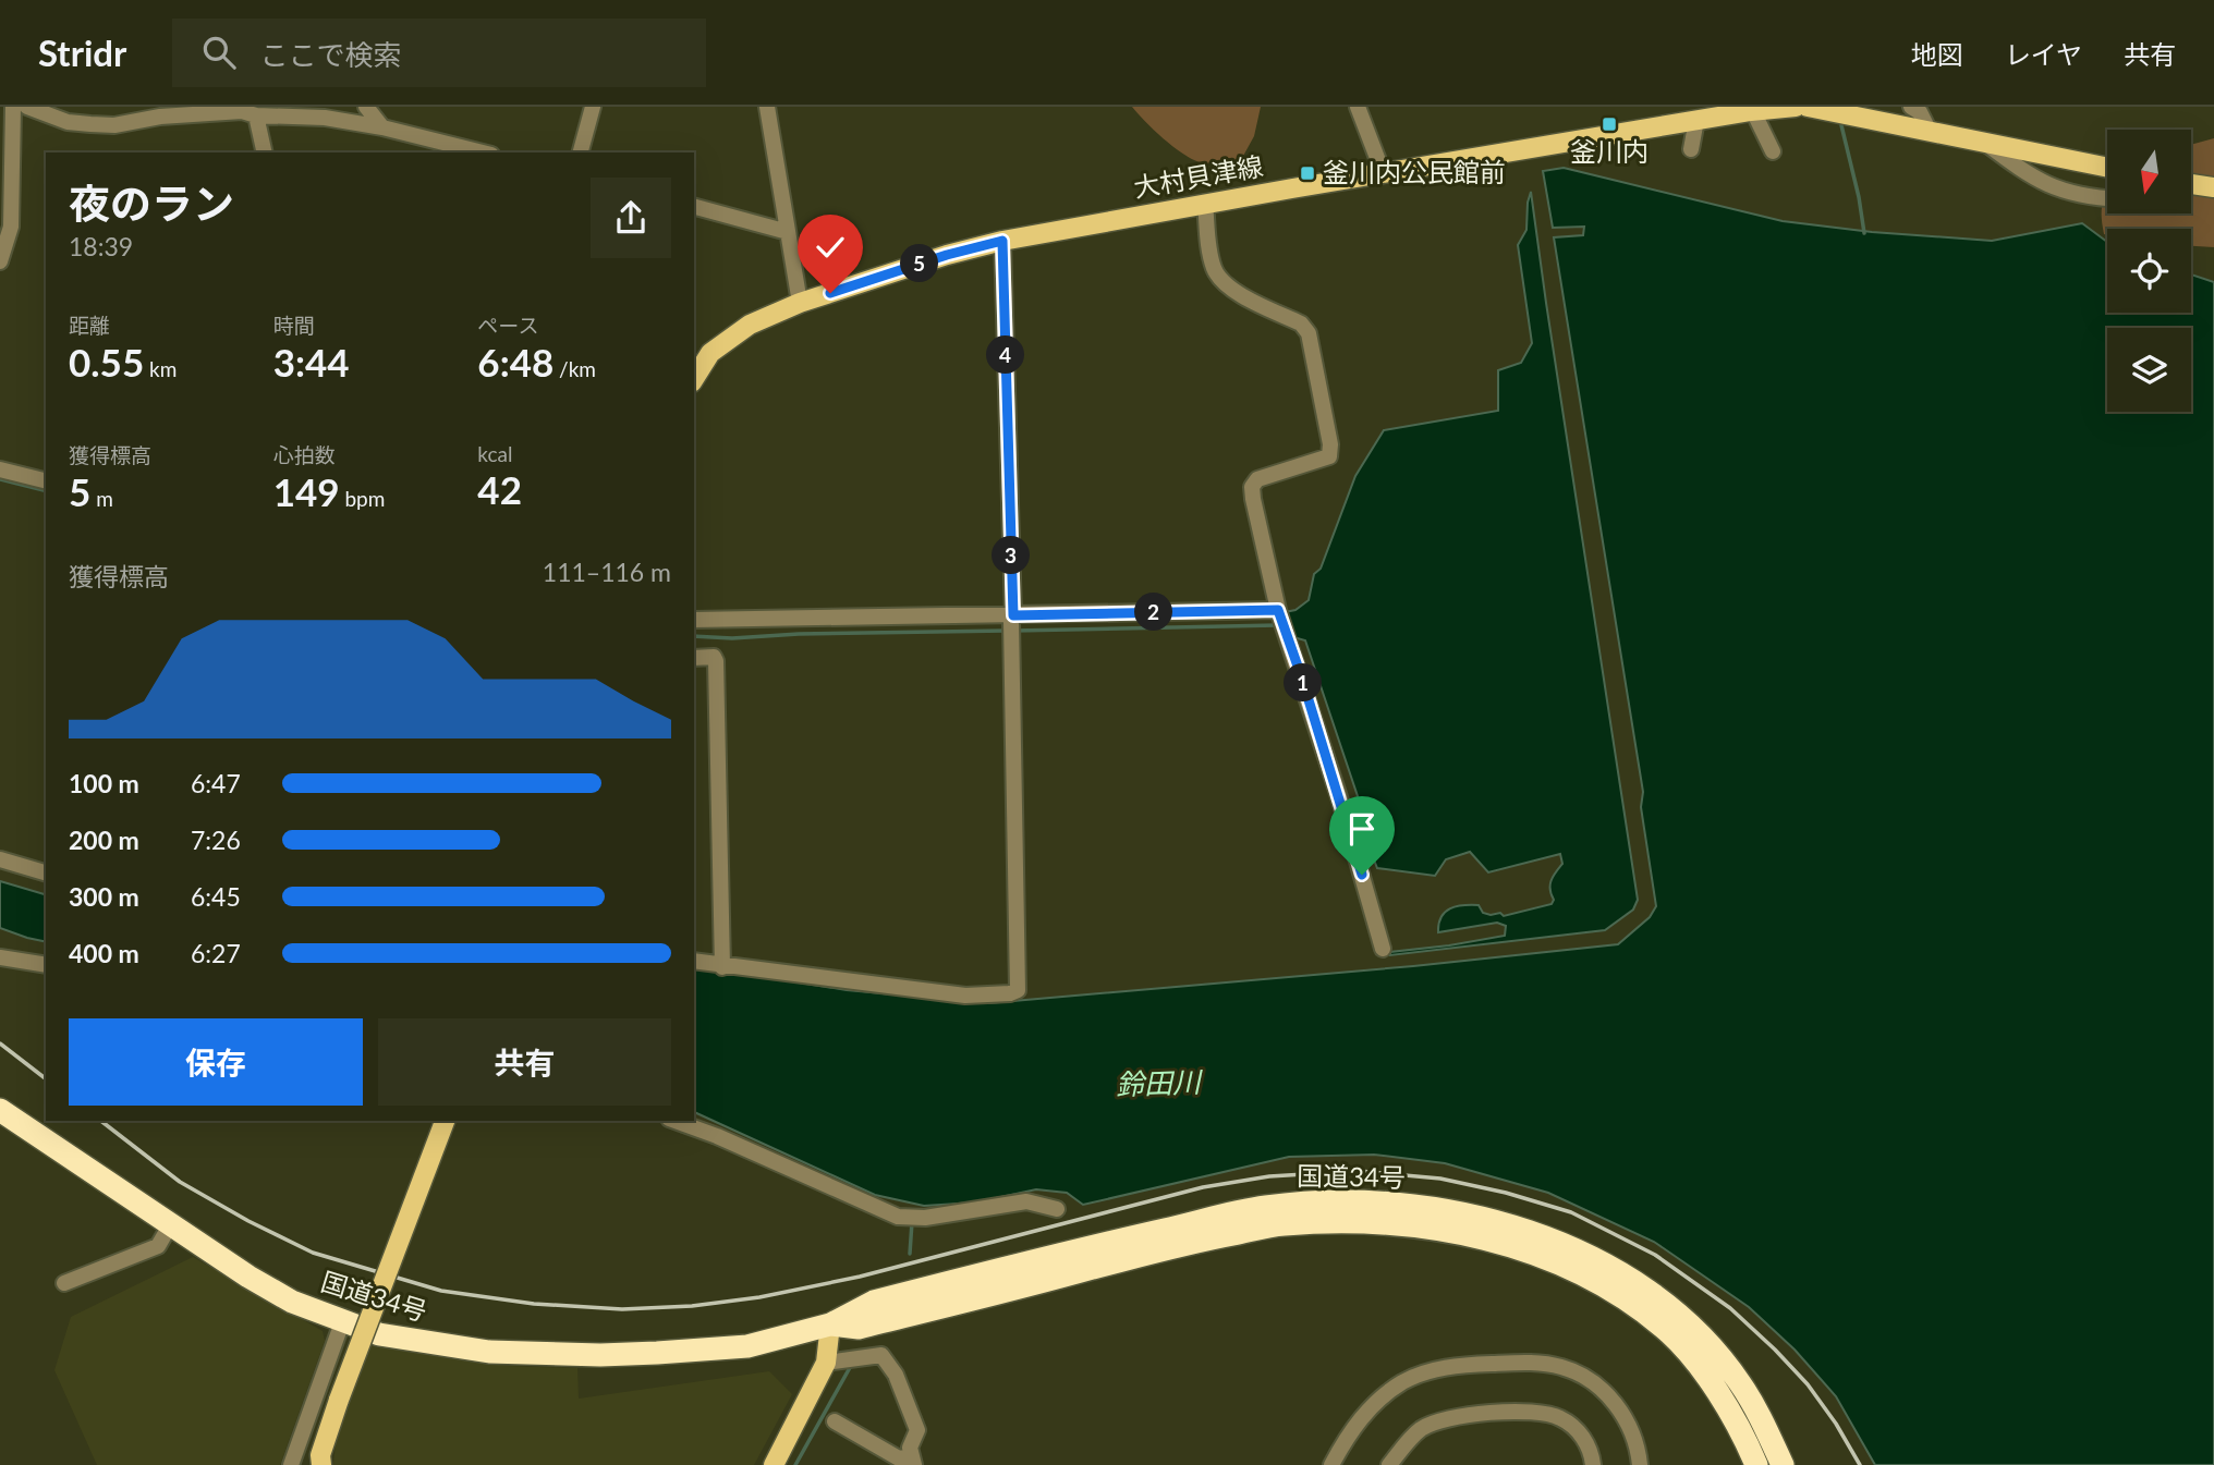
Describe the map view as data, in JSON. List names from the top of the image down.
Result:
{
  "streets": {
    "highway": ["国道34号"],
    "main road": ["大村貝津線"]
  },
  "water": ["鈴田川"],
  "places": {
    "transit": ["釜川内", "釜川内公民館前"]
  },
  "north": "bottom",
  "page": {
    "header": "Stridr",
    "search": "ここで検索",
    "nav": ["地図", "レイヤ", "共有"],
    "heading": ["夜のラン", "18:39"],
    "pins": [
      "5",
      "4",
      "3",
      "2",
      "1"
    ],
    "stats": [
      ["距離", "0.55 km"],
      ["時間", "3:44"],
      ["ペース", "6:48 /km"],
      ["獲得標高", "5 m"],
      ["心拍数", "149 bpm"],
      ["kcal", "42"]
    ],
    "chart": ["獲得標高", "111–116 m"],
    "list": [
      {
        "name": "100 m",
        "note": "6:47"
      },
      {
        "name": "200 m",
        "note": "7:26"
      },
      {
        "name": "300 m",
        "note": "6:45"
      },
      {
        "name": "400 m",
        "note": "6:27"
      }
    ],
    "buttons": ["保存", "共有"]
  }
}
